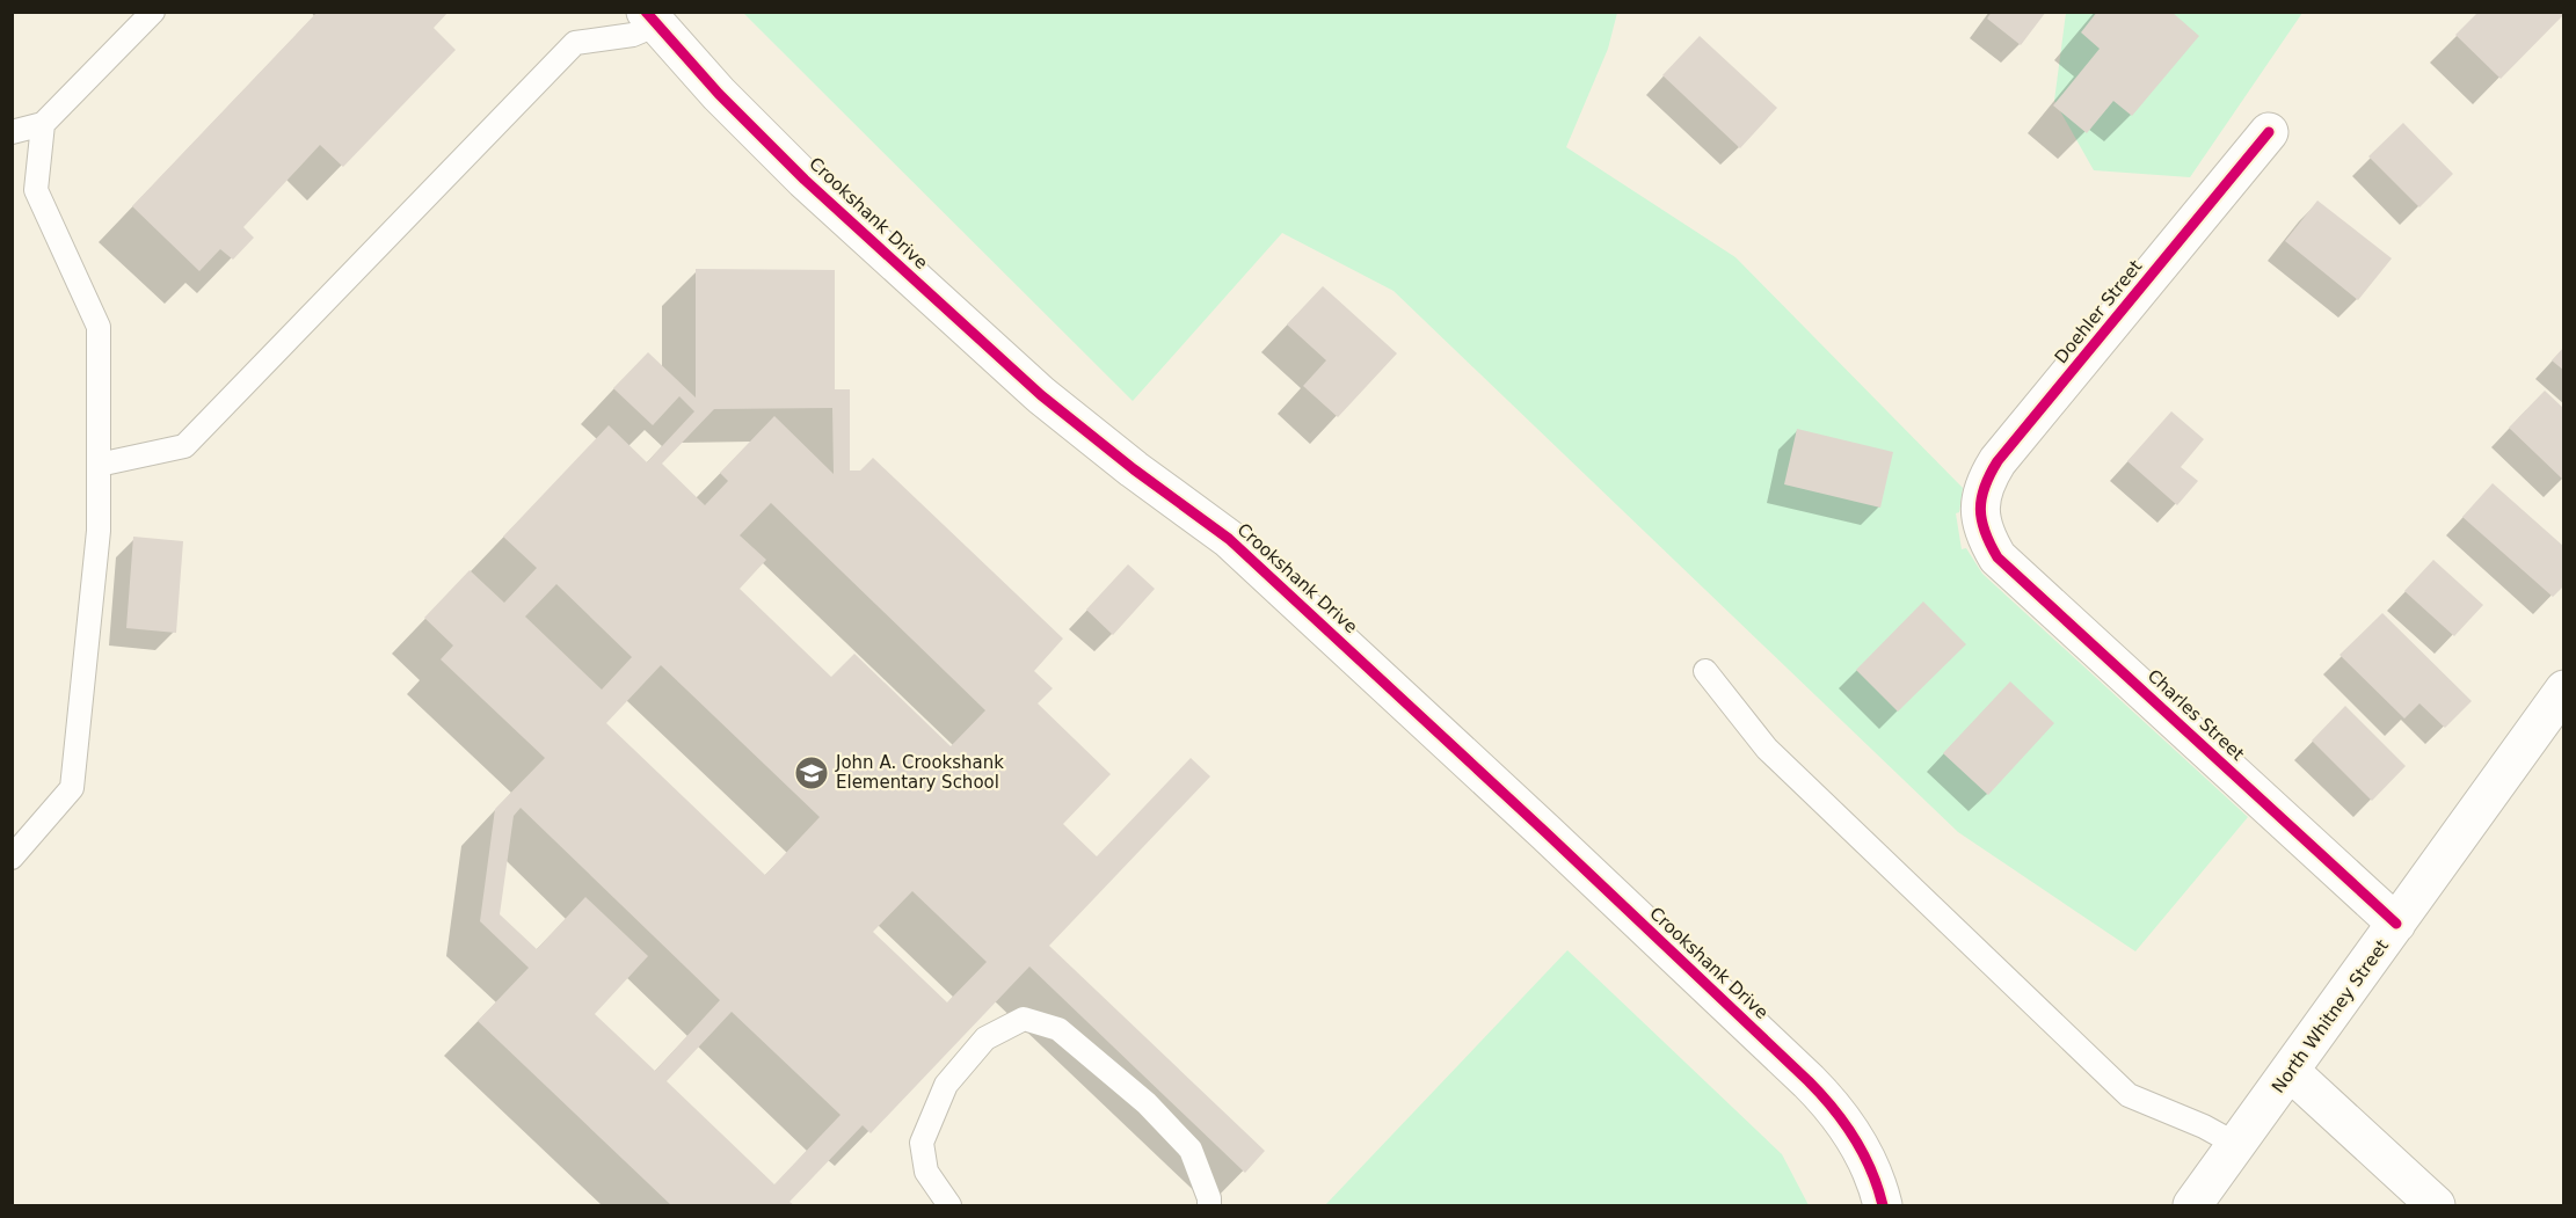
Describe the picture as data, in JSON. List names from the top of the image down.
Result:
{
  "streets": {
    "street": [
      "Crookshank Drive",
      "Doehler Street",
      "Charles Street",
      "North Whitney Street"
    ]
  },
  "crossings": [
    ["Doehler Street", "Charles Street"],
    ["Charles Street", "North Whitney Street"]
  ],
  "places": {
    "school or university": ["John A. Crookshank Elementary School"]
  }
}
